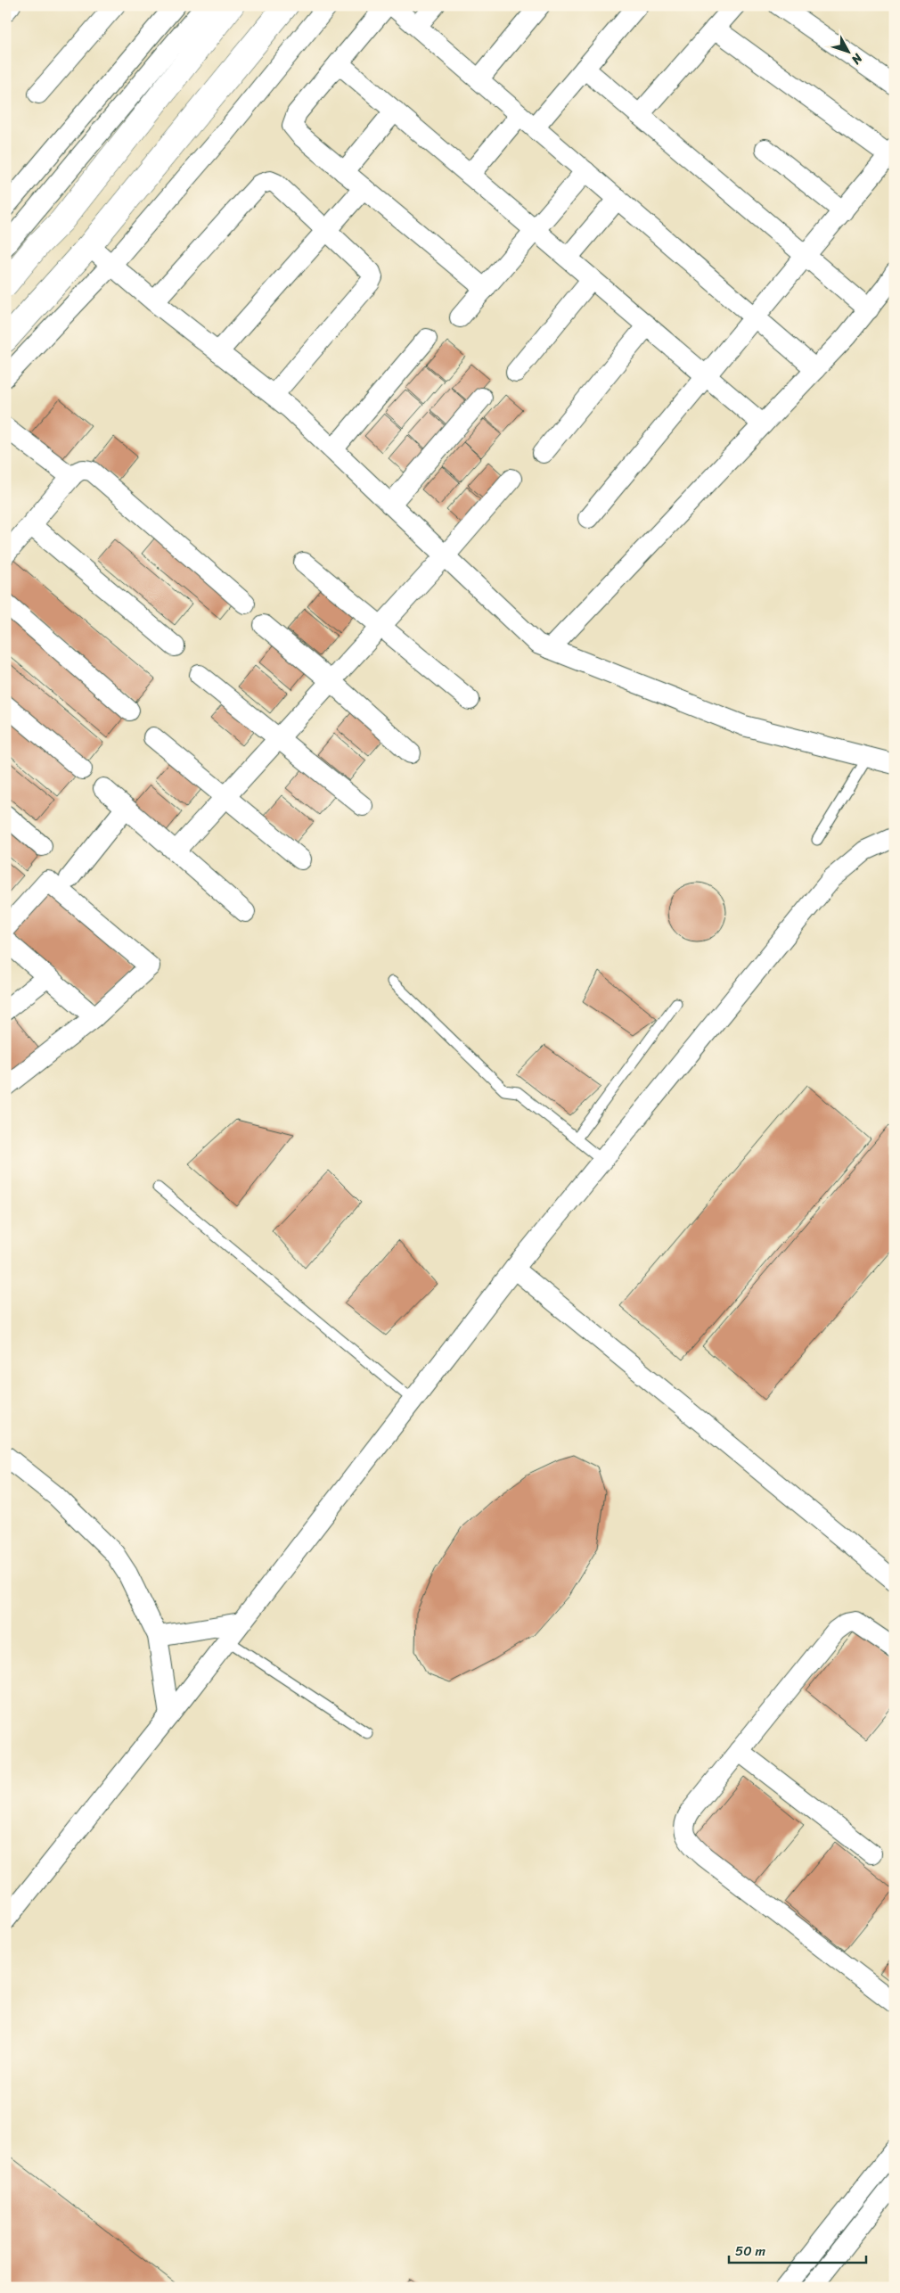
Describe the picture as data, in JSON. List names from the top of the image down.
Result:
{
  "scale_bar": "50 m",
  "north": "bottom right"
}
